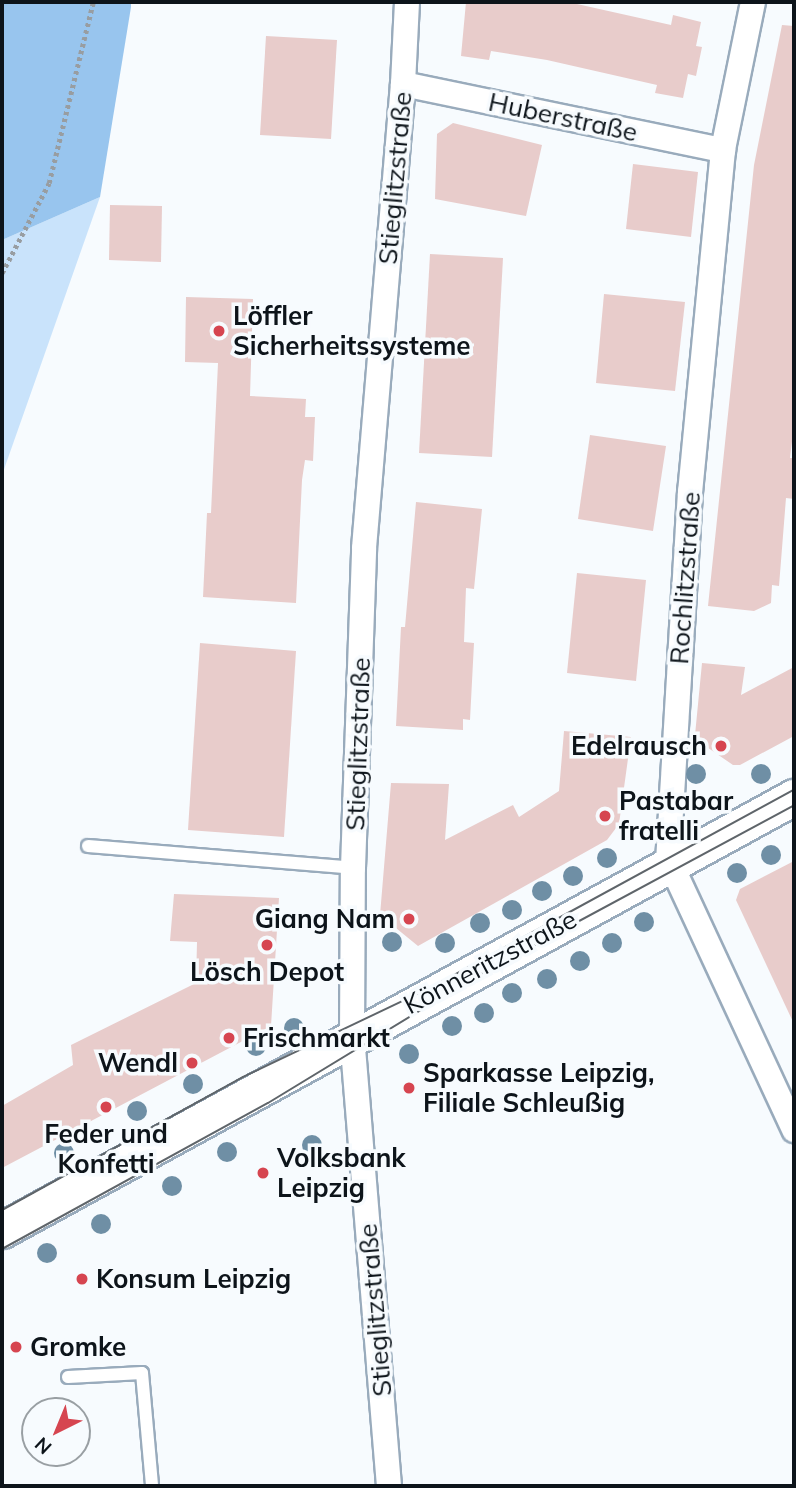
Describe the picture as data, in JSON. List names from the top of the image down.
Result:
{
  "streets": {
    "main road": ["Könneritzstraße"],
    "street": ["Huberstraße", "Stieglitzstraße", "Rochlitzstraße"]
  },
  "crossings": [
    ["Huberstraße", "Stieglitzstraße"],
    ["Huberstraße", "Rochlitzstraße"],
    ["Stieglitzstraße", "Könneritzstraße"],
    ["Rochlitzstraße", "Könneritzstraße"]
  ],
  "places": [
    "Löffler Sicherheitssysteme",
    "Edelrausch",
    "Pastabar fratelli",
    "Giang Nam",
    "Lösch Depot",
    "Frischmarkt",
    "Wendl",
    "Sparkasse Leipzig, Filiale Schleußig",
    "Feder und Konfetti",
    "Volksbank Leipzig",
    "Konsum Leipzig",
    "Gromke"
  ],
  "north": "bottom left"
}
